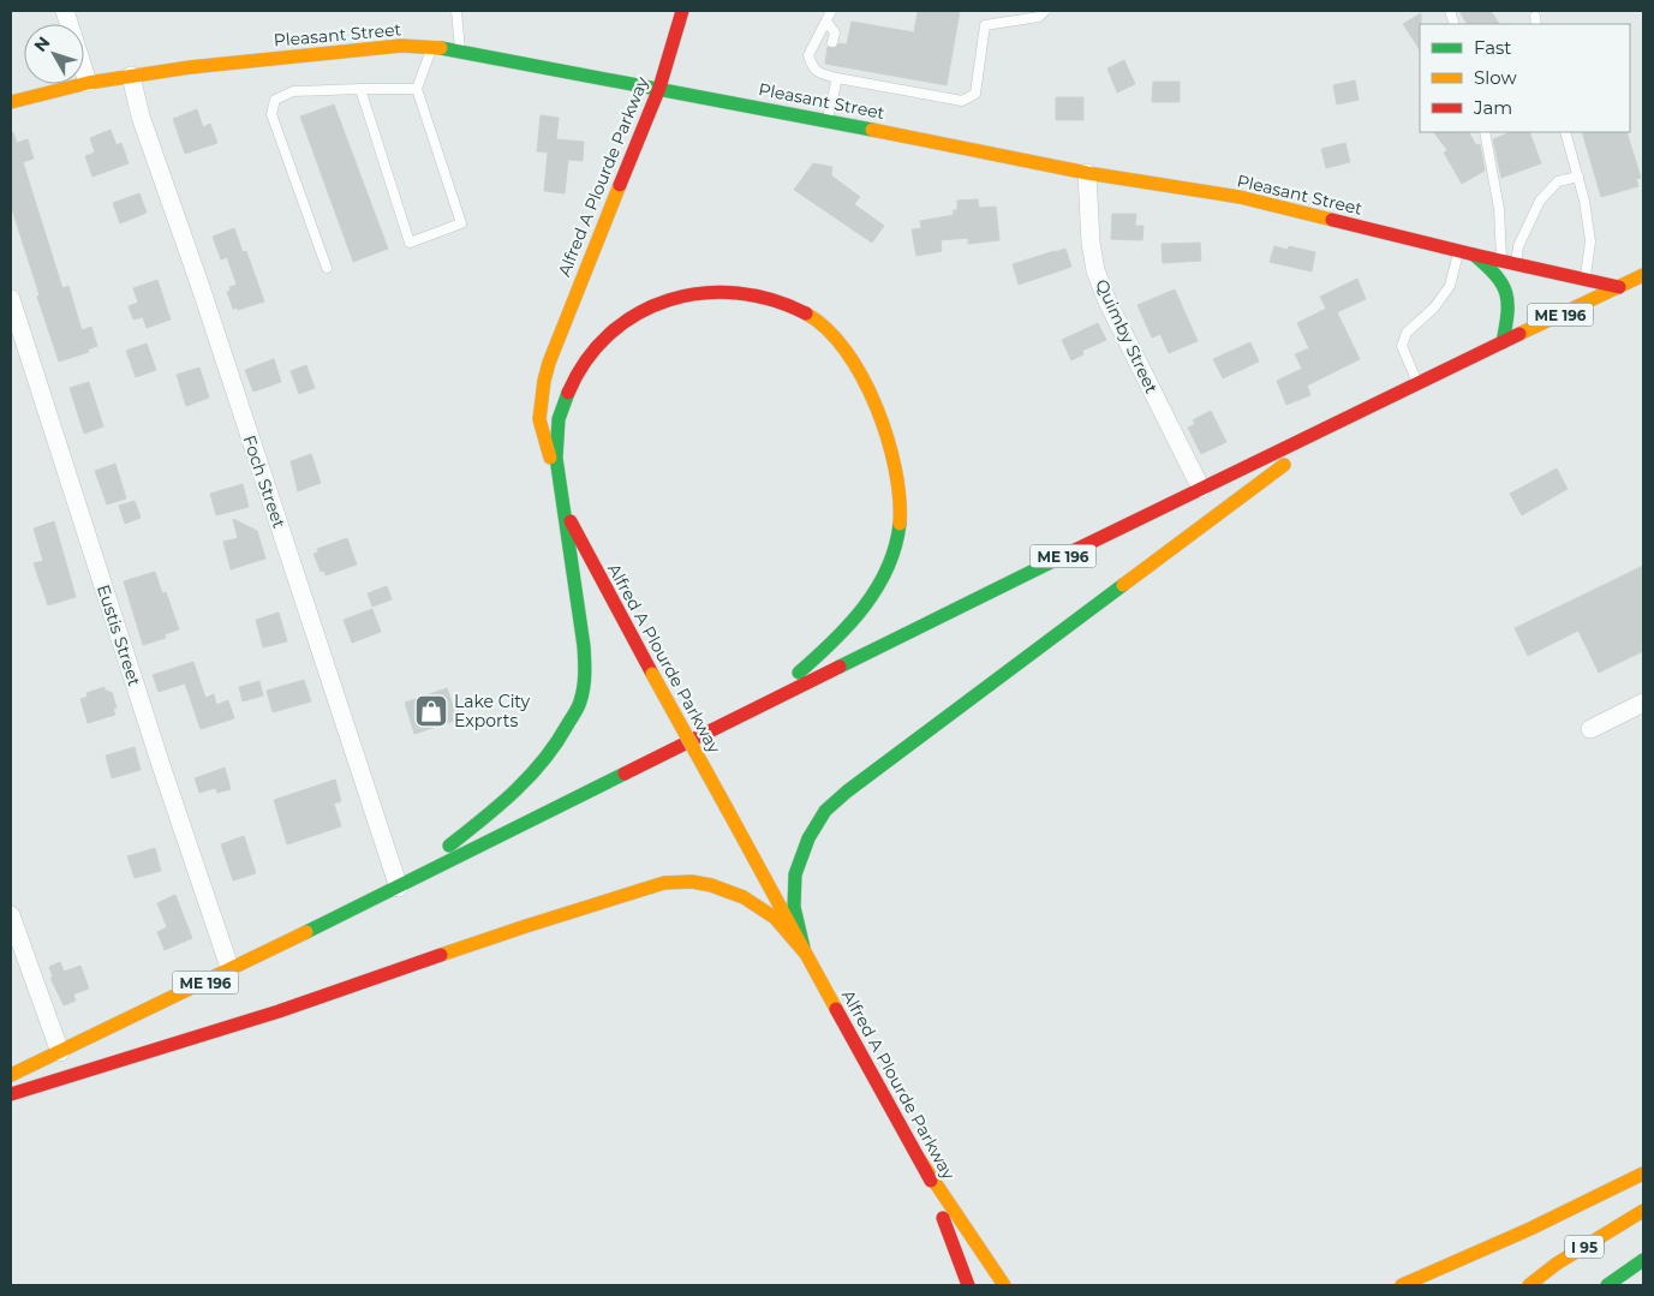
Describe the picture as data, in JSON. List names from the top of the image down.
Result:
{
  "streets": {
    "main road": [
      "Pleasant Street",
      "Alfred A Plourde Parkway",
      "ME 196",
      "I 95"
    ],
    "street": ["Quimby Street", "Foch Street", "Eustis Street"]
  },
  "crossings": [
    ["Pleasant Street", "Alfred A Plourde Parkway"],
    ["Pleasant Street", "ME 196"],
    ["Pleasant Street", "Quimby Street"],
    ["Pleasant Street", "Foch Street"],
    ["ME 196", "Quimby Street"],
    ["ME 196", "Foch Street"],
    ["ME 196", "Eustis Street"]
  ],
  "places": {
    "shop": ["Lake City Exports"]
  },
  "legend": ["Fast", "Slow", "Jam"],
  "north": "top left"
}
